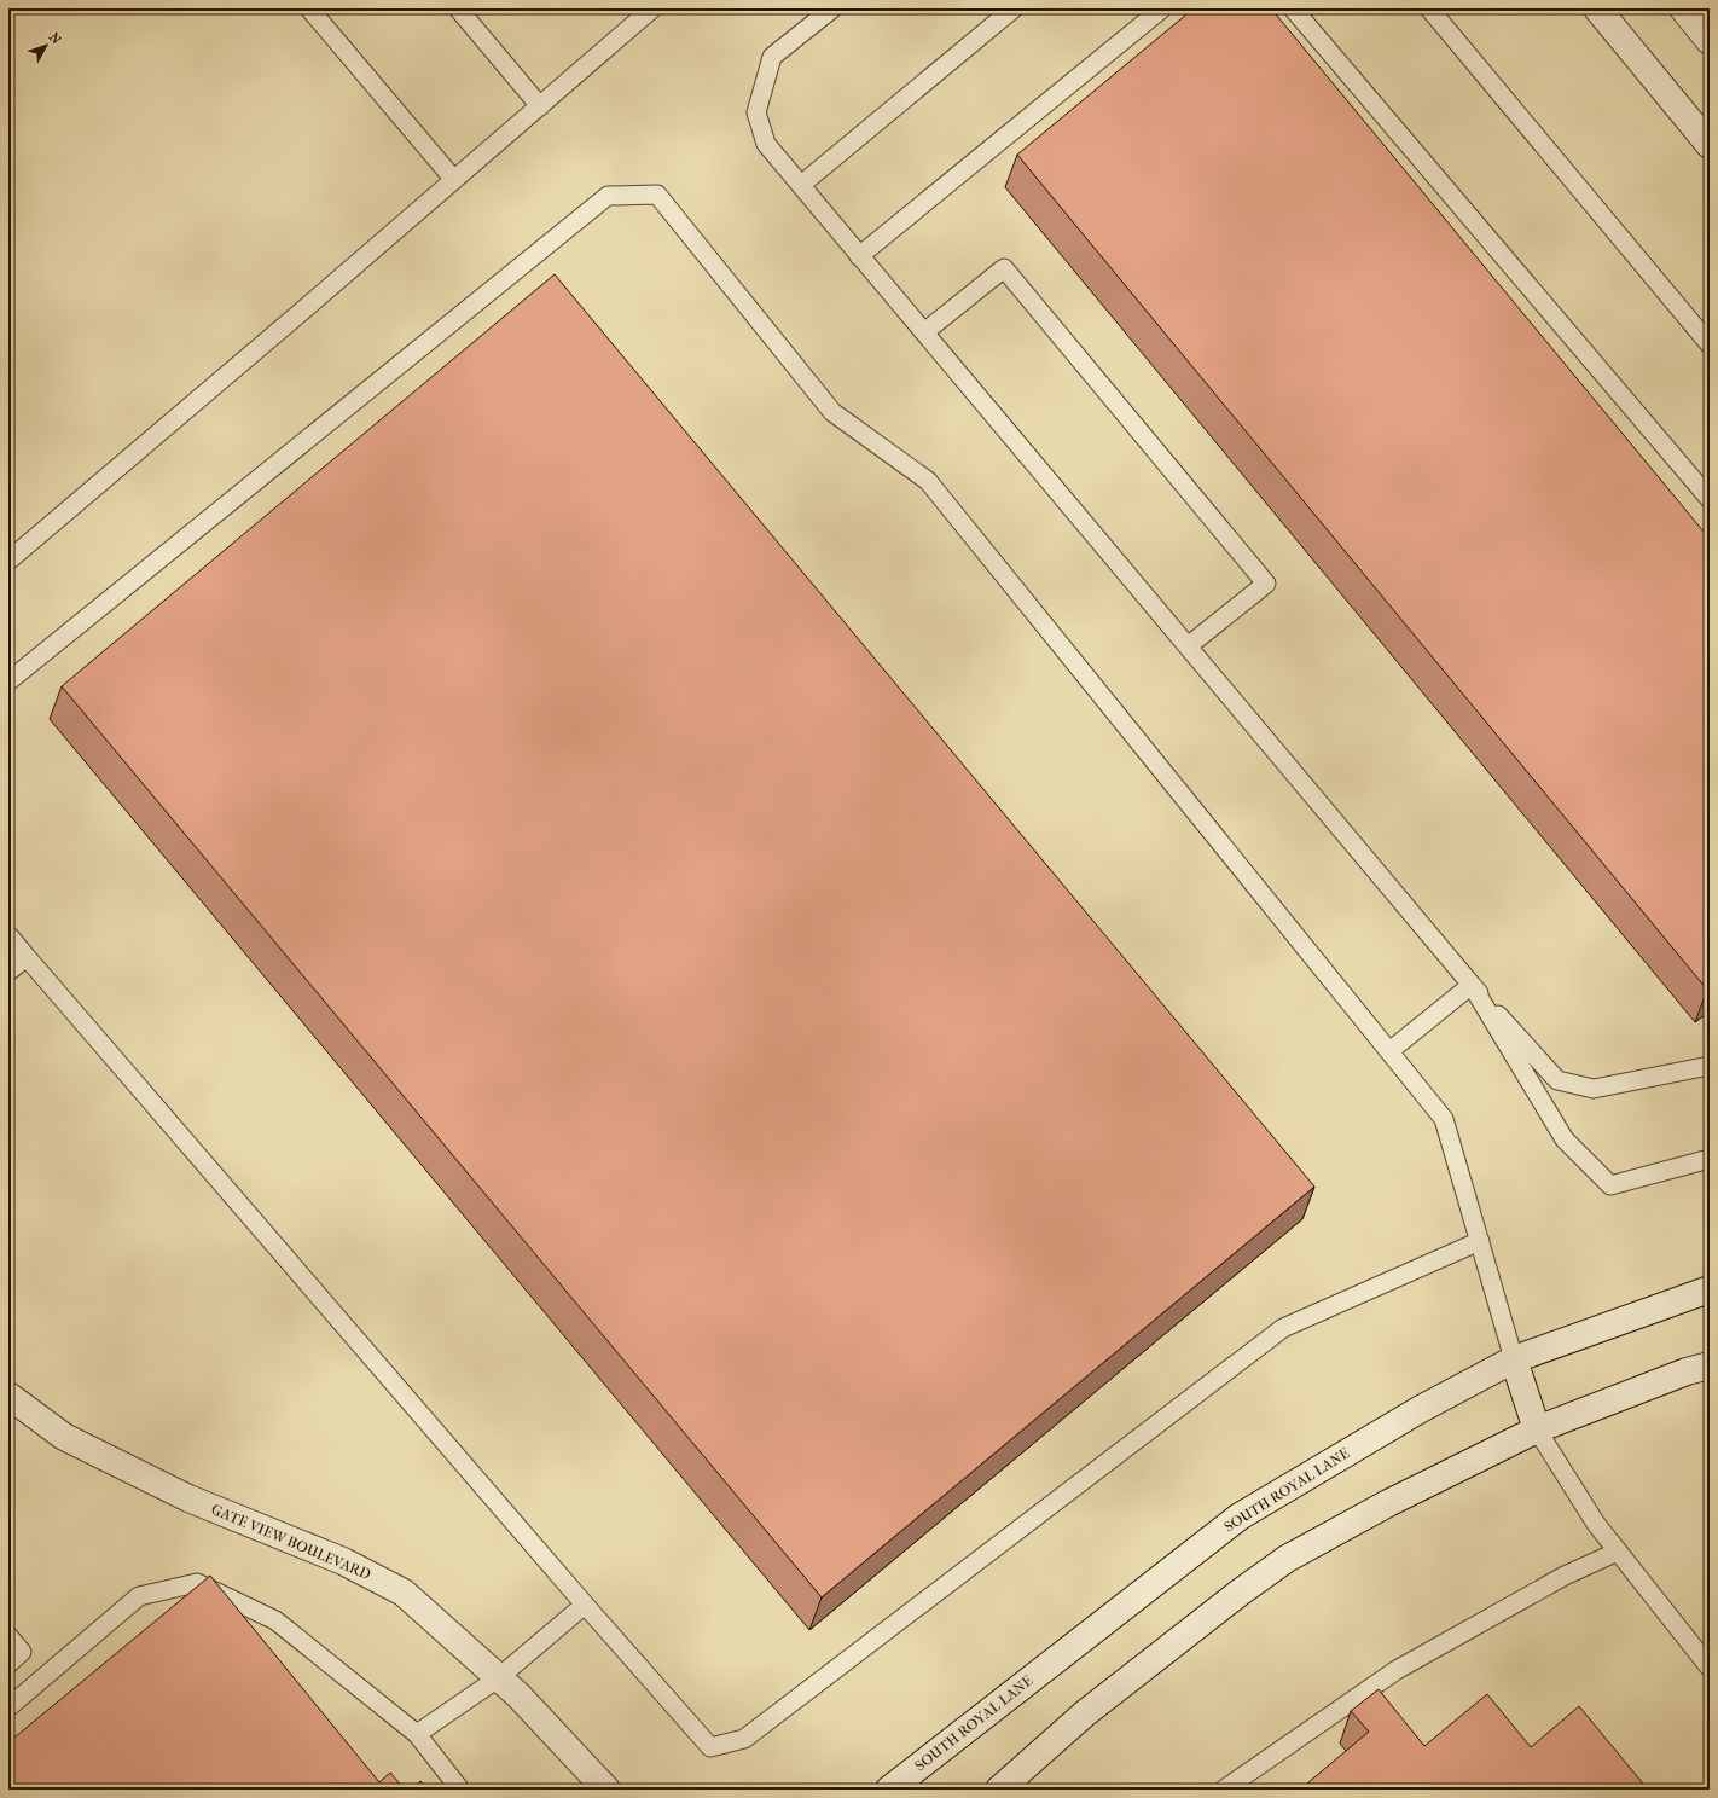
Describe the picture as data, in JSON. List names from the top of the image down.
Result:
{
  "streets": {
    "main road": ["SOUTH ROYAL LANE", "GATE VIEW BOULEVARD"]
  },
  "north": "top right"
}
